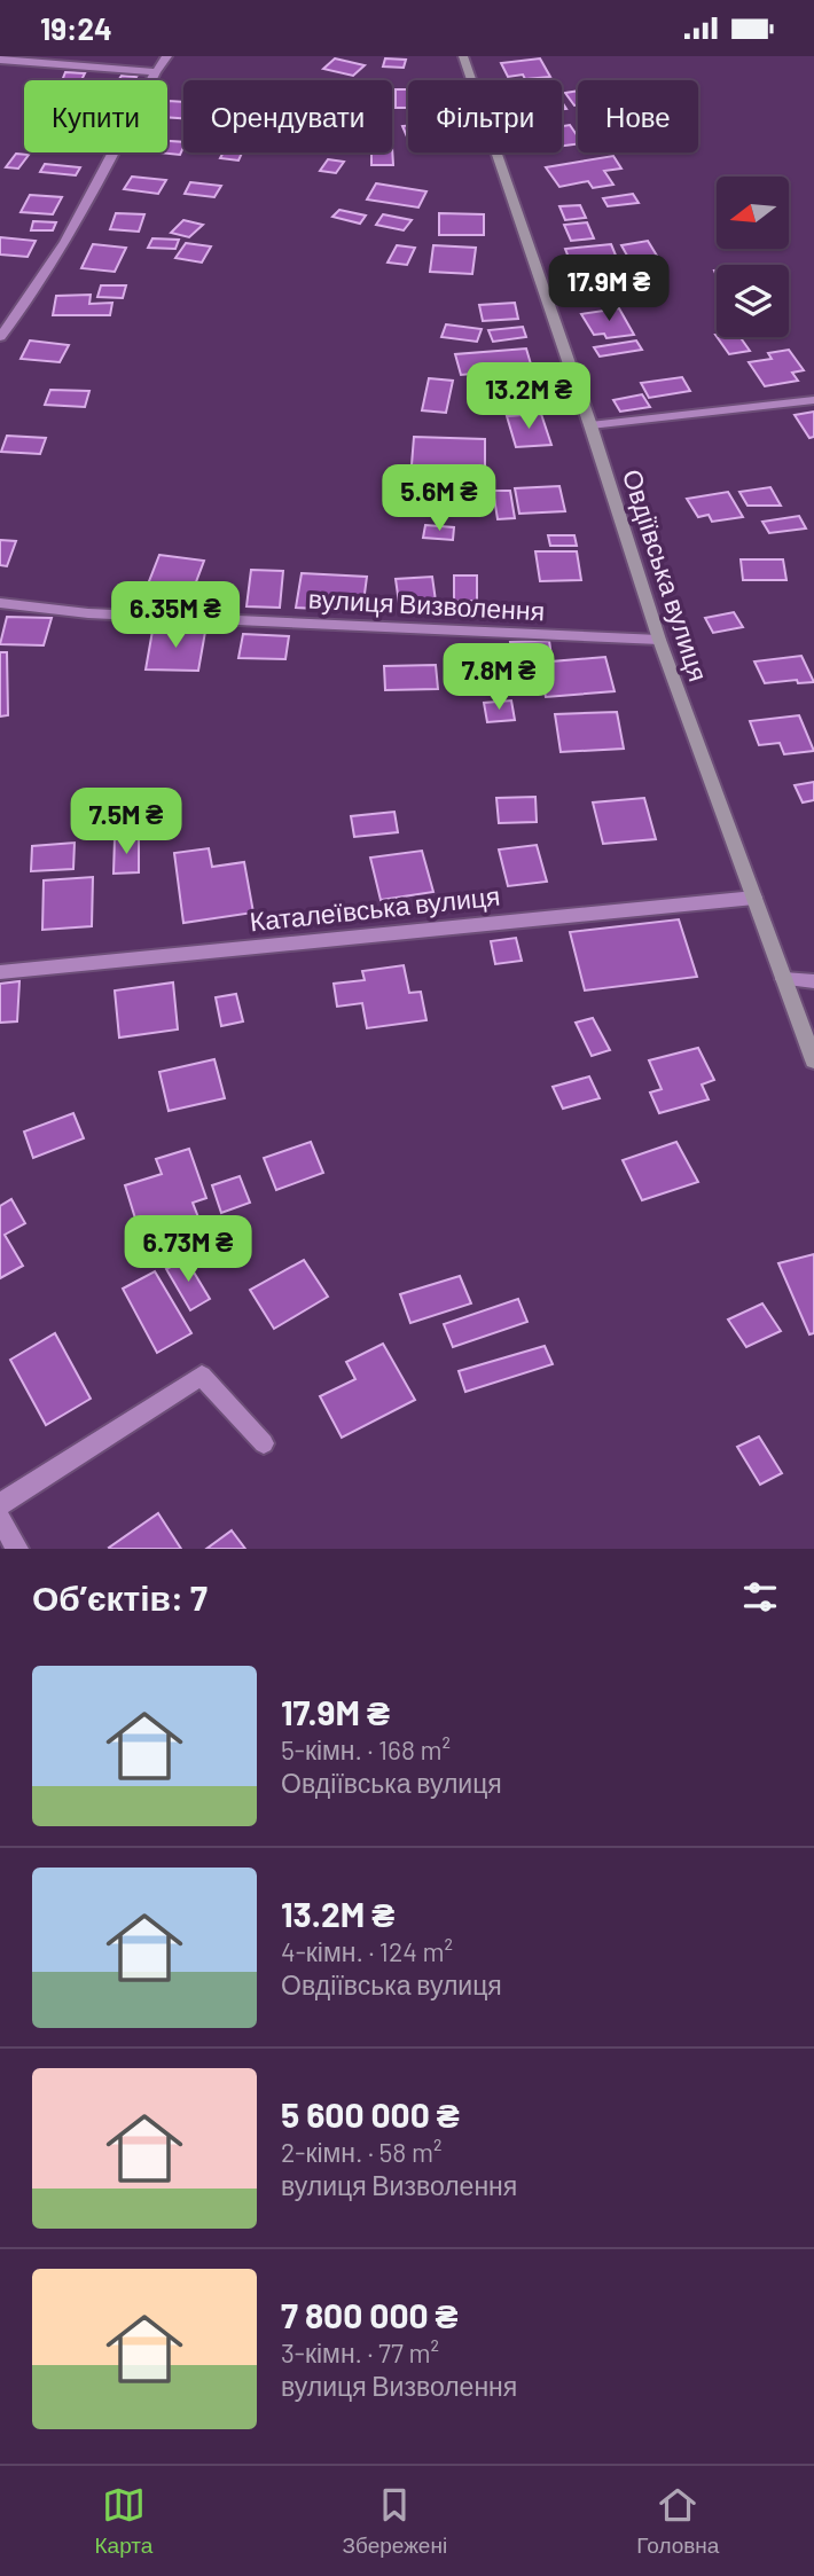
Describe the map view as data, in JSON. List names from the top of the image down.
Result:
{
  "streets": {
    "main road": ["Овдіївська вулиця"],
    "street": ["вулиця Визволення", "Каталеївська вулиця"]
  },
  "crossings": [
    ["Овдіївська вулиця", "вулиця Визволення"],
    ["Овдіївська вулиця", "Каталеївська вулиця"]
  ],
  "north": "left",
  "page": {
    "status": "19:24",
    "chip": [
      "Купити",
      "Орендувати",
      "Фільтри",
      "Нове"
    ],
    "price": [
      "17.9M ₴",
      "13.2M ₴",
      "5.6M ₴",
      "6.35M ₴",
      "7.8M ₴",
      "7.5M ₴",
      "6.73M ₴"
    ],
    "heading": "Об’єктів: 7",
    "list": [
      {
        "name": "17.9M ₴",
        "note": "5-кімн. · 168 m² · Овдіївська вулиця"
      },
      {
        "name": "13.2M ₴",
        "note": "4-кімн. · 124 m² · Овдіївська вулиця"
      },
      {
        "name": "5 600 000 ₴",
        "note": "2-кімн. · 58 m² · вулиця Визволення"
      },
      {
        "name": "7 800 000 ₴",
        "note": "3-кімн. · 77 m² · вулиця Визволення"
      }
    ],
    "tabs": ["Карта", "Збережені", "Головна"]
  }
}
